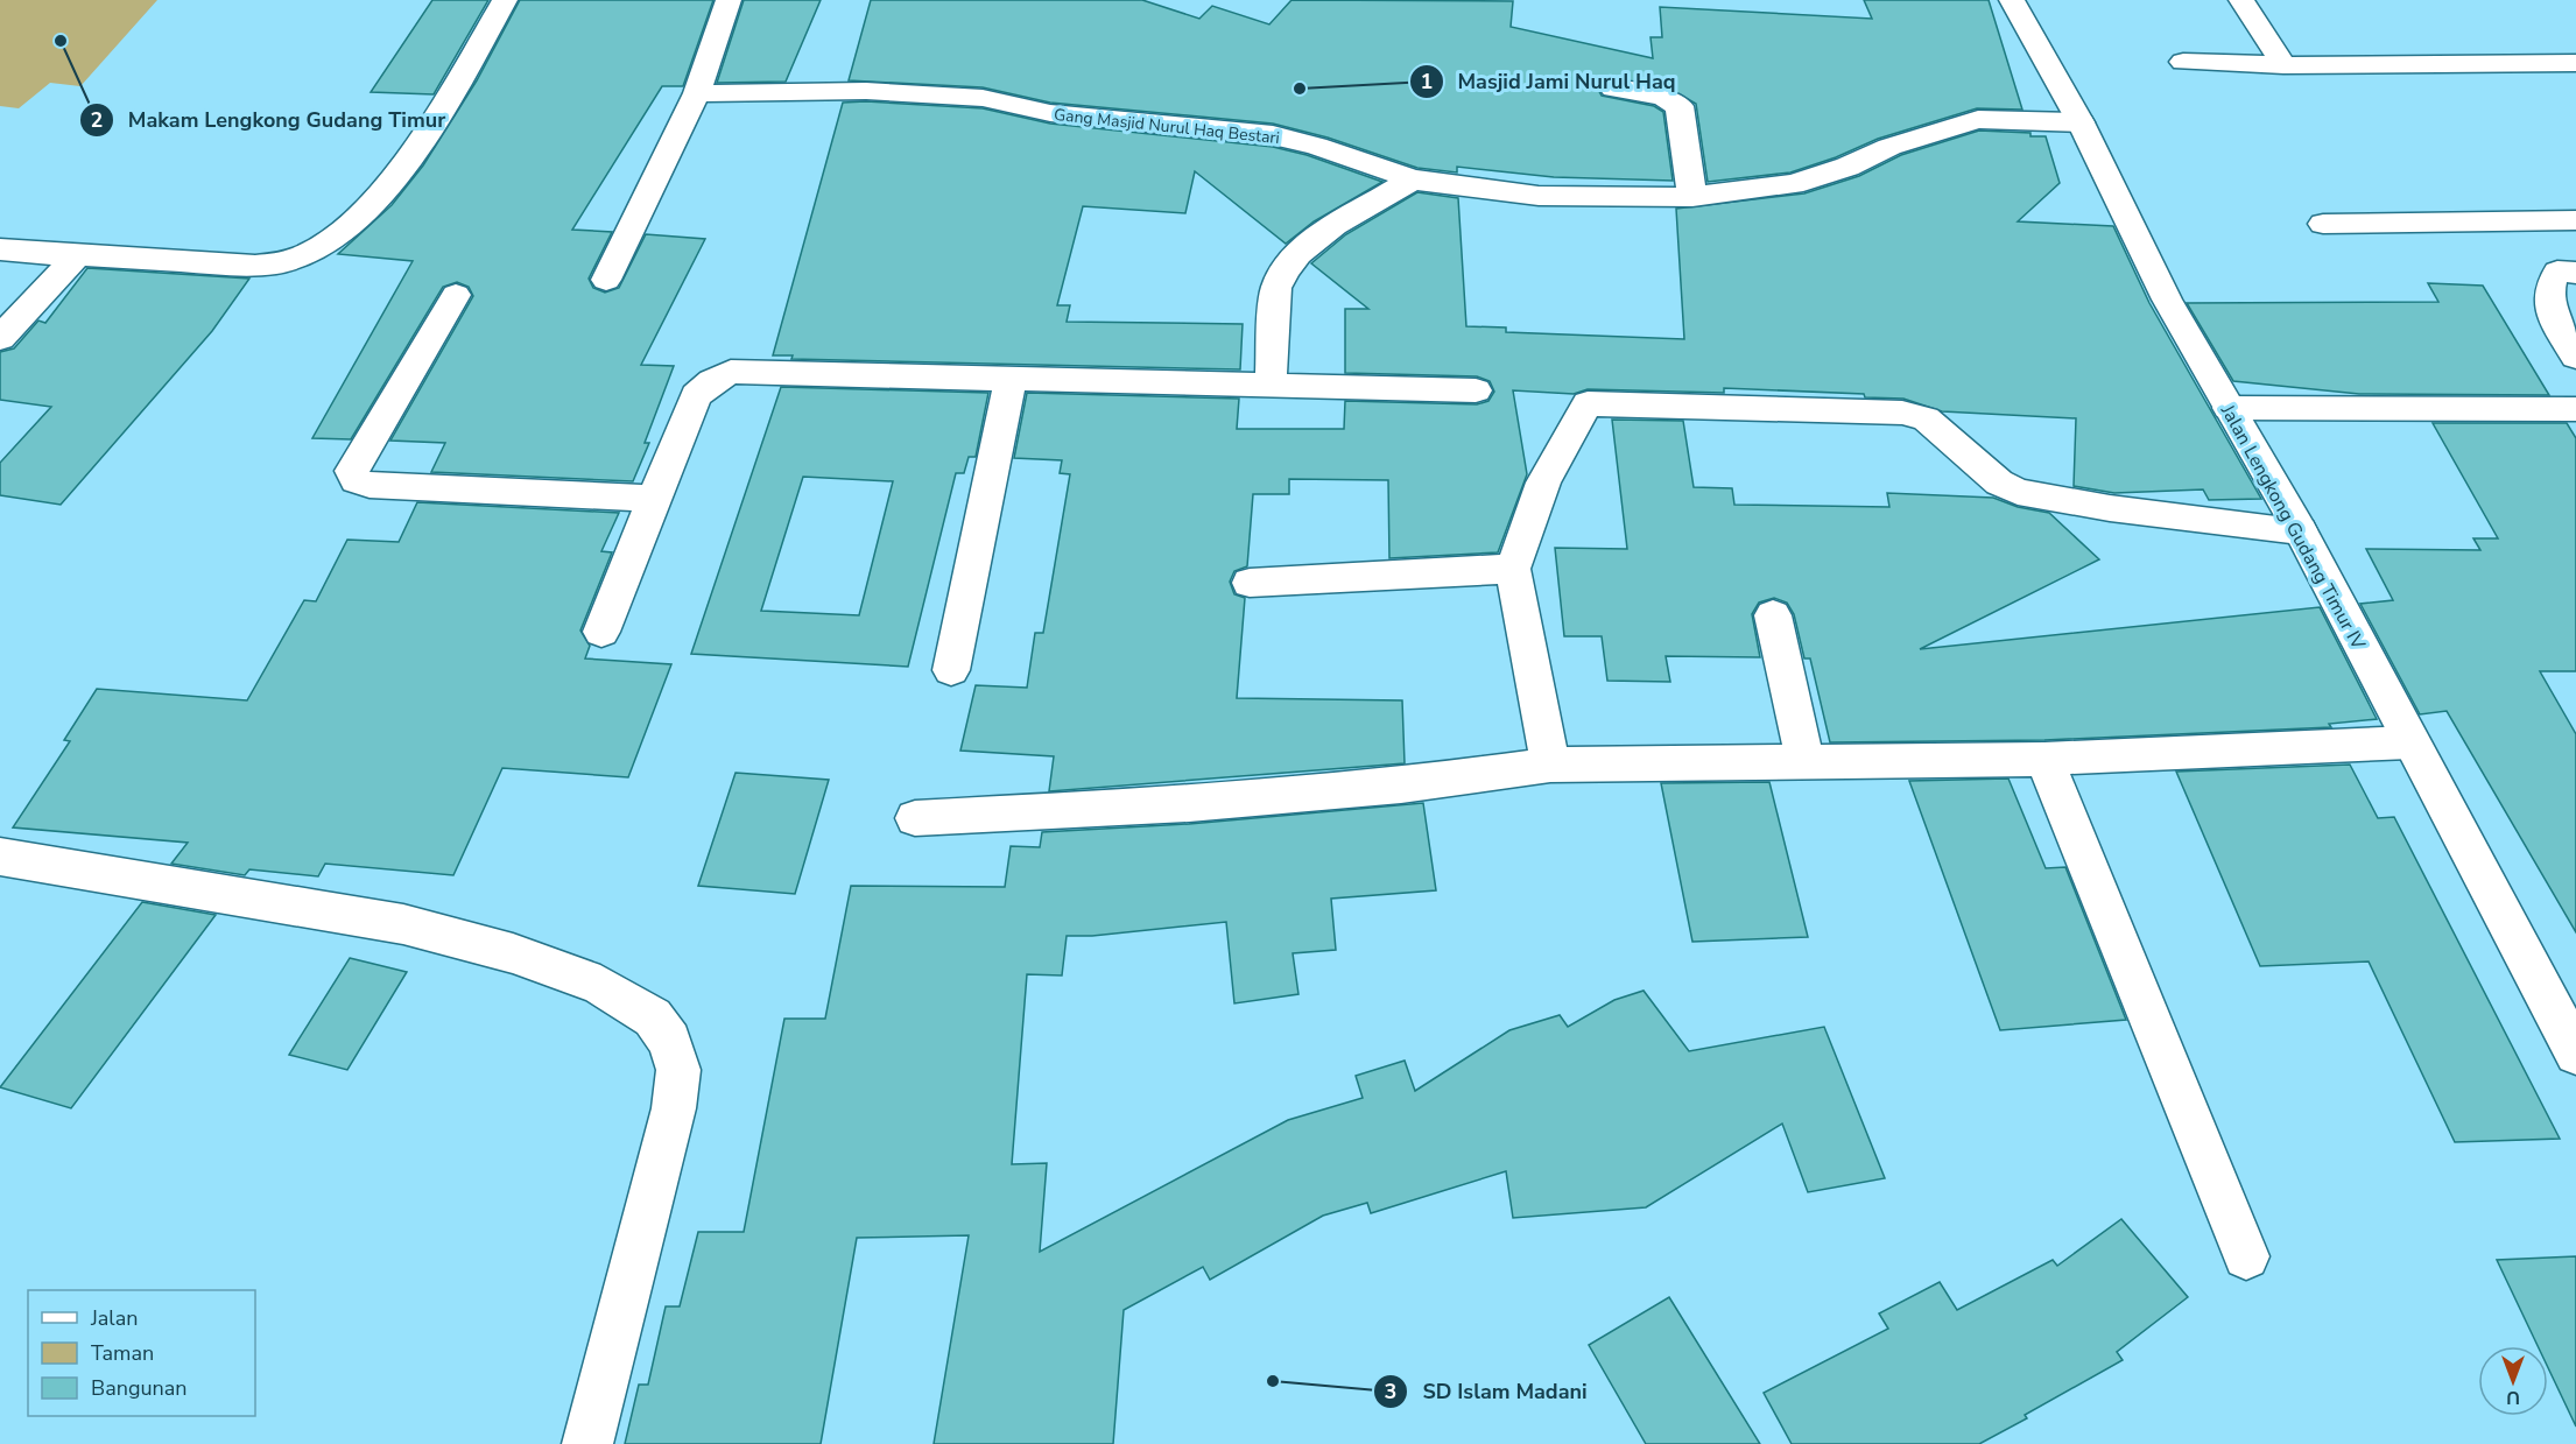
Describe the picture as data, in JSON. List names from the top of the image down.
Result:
{
  "streets": {
    "street": ["Gang Masjid Nurul Haq Bestari", "Jalan Lengkong Gudang Timur IV"]
  },
  "crossings": [
    ["Gang Masjid Nurul Haq Bestari", "Jalan Lengkong Gudang Timur IV"]
  ],
  "places": ["Makam Lengkong Gudang Timur", "Masjid Jami Nurul Haq", "SD Islam Madani"],
  "legend": ["Jalan", "Taman", "Bangunan"],
  "north": "bottom"
}
